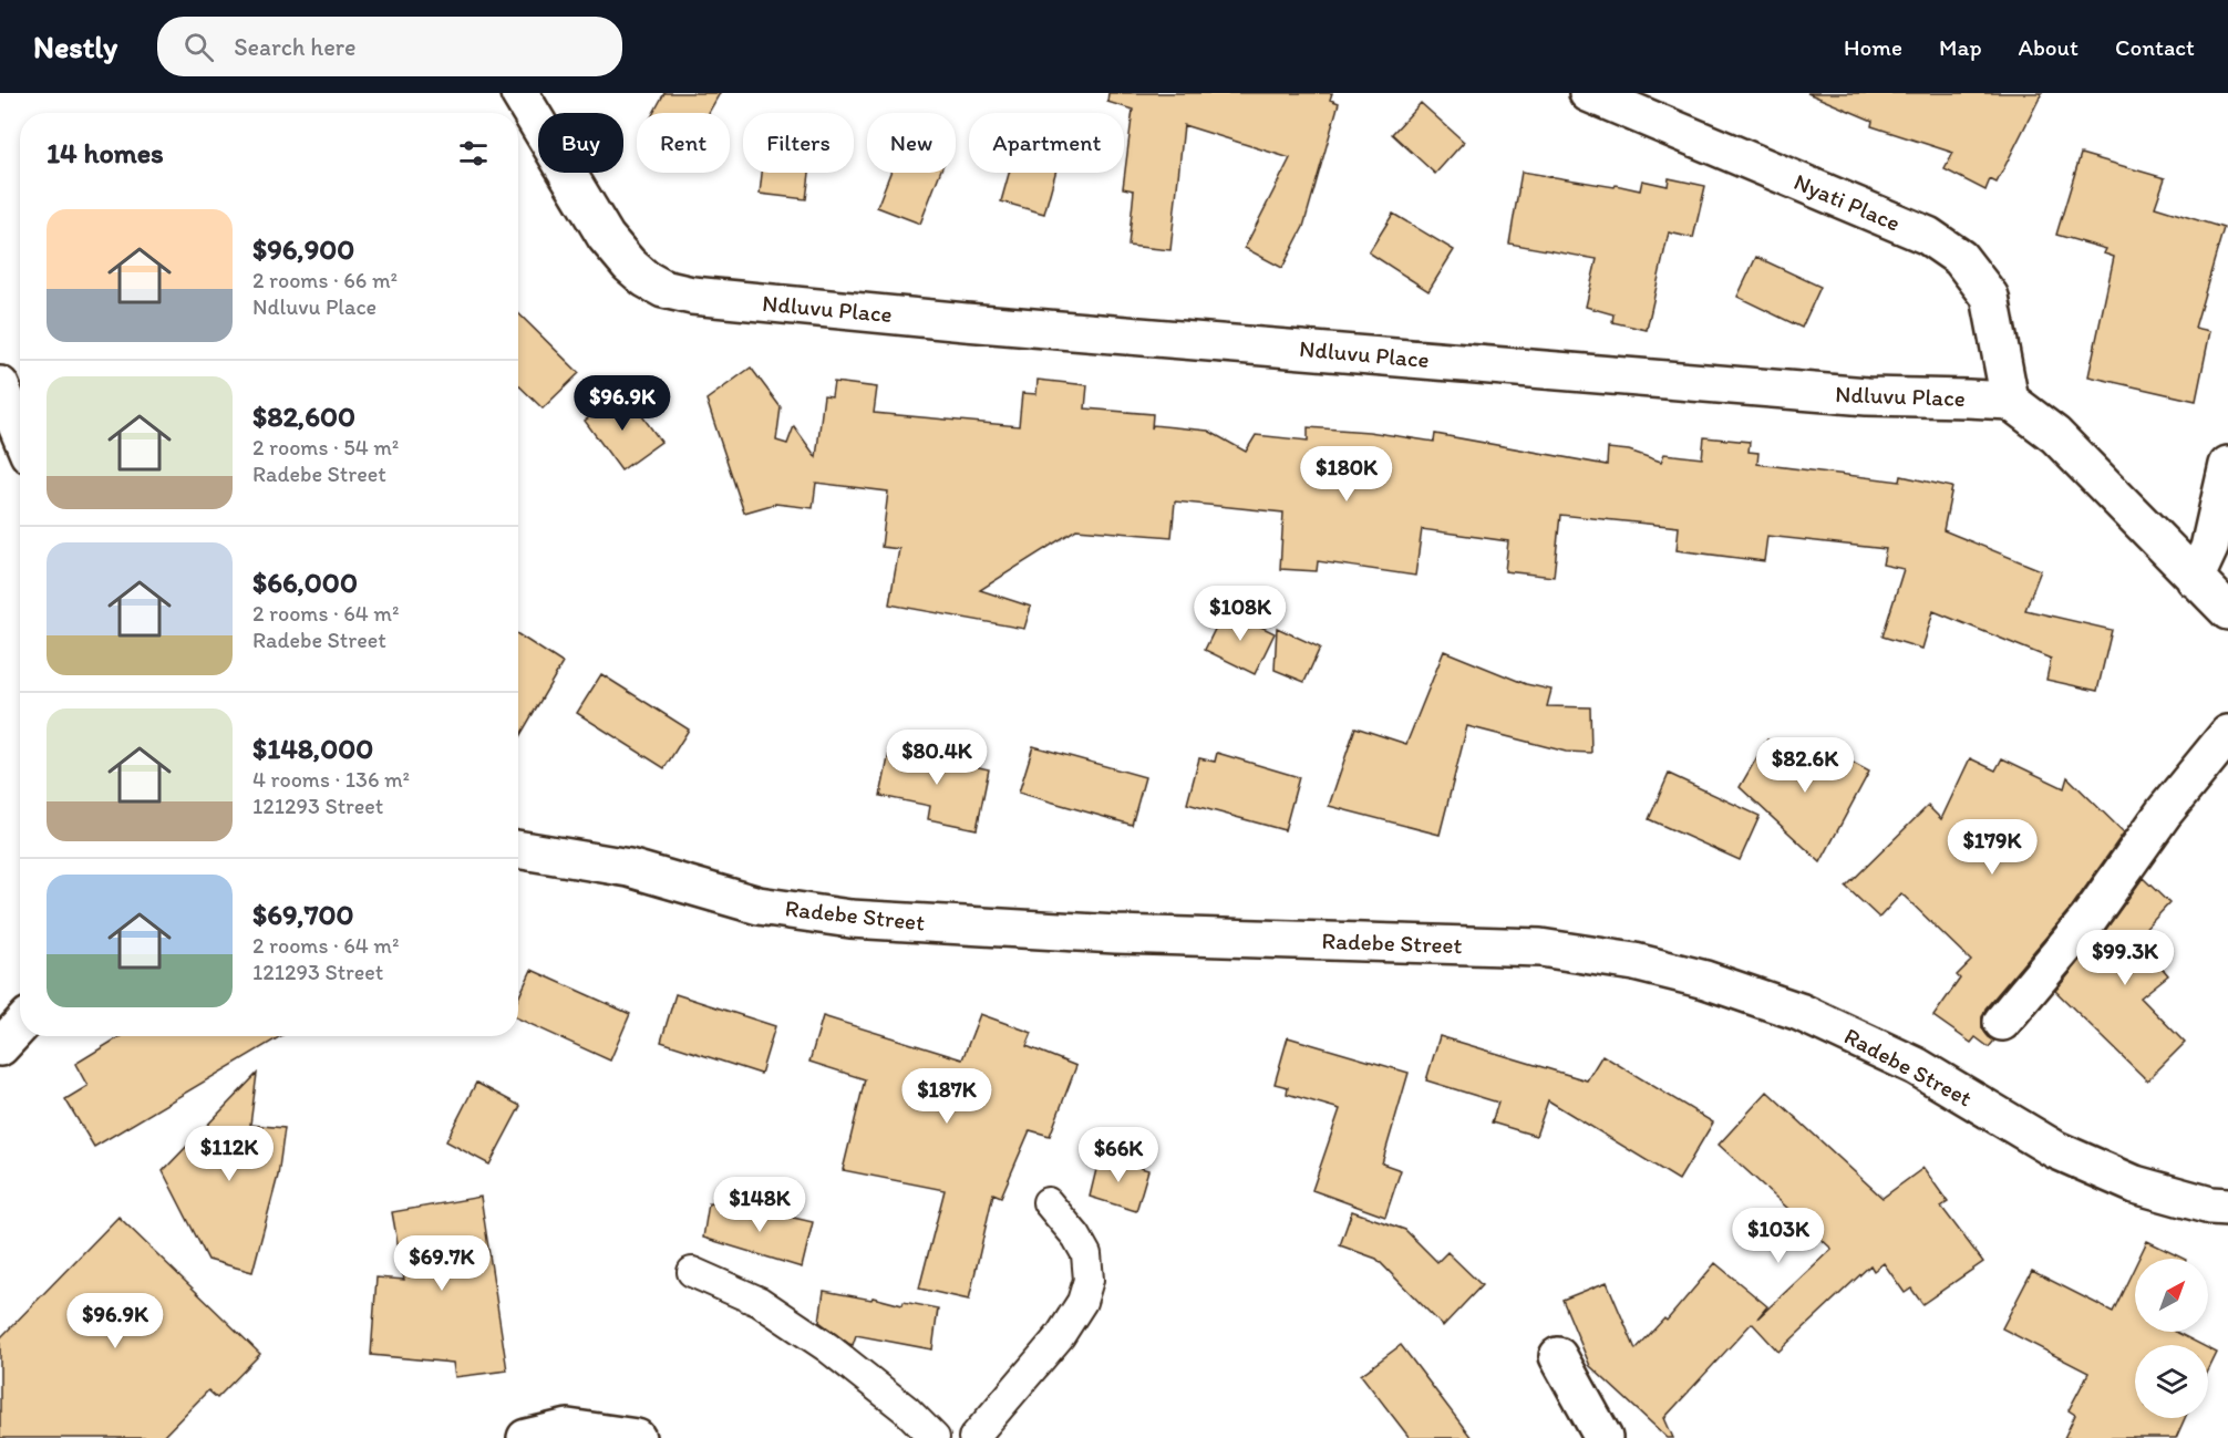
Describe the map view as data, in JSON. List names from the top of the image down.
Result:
{
  "streets": {
    "street": ["Nyati Place", "Ndluvu Place", "Radebe Street"]
  },
  "crossings": [
    ["Nyati Place", "Ndluvu Place"]
  ],
  "north": "top right",
  "page": {
    "header": "Nestly",
    "search": "Search here",
    "nav": [
      "Home",
      "Map",
      "About",
      "Contact"
    ],
    "chip": [
      "Buy",
      "Rent",
      "Filters",
      "New",
      "Apartment"
    ],
    "heading": "14 homes",
    "list": [
      {
        "name": "$96,900",
        "note": "2 rooms · 66 m² · Ndluvu Place"
      },
      {
        "name": "$82,600",
        "note": "2 rooms · 54 m² · Radebe Street"
      },
      {
        "name": "$66,000",
        "note": "2 rooms · 64 m² · Radebe Street"
      },
      {
        "name": "$148,000",
        "note": "4 rooms · 136 m² · 121293 Street"
      },
      {
        "name": "$69,700",
        "note": "2 rooms · 64 m² · 121293 Street"
      }
    ],
    "price": [
      "$96.9K",
      "$180K",
      "$108K",
      "$80.4K",
      "$82.6K",
      "$179K",
      "$99.3K",
      "$187K",
      "$112K",
      "$66K",
      "$148K",
      "$103K",
      "$69.7K",
      "$96.9K"
    ]
  }
}
